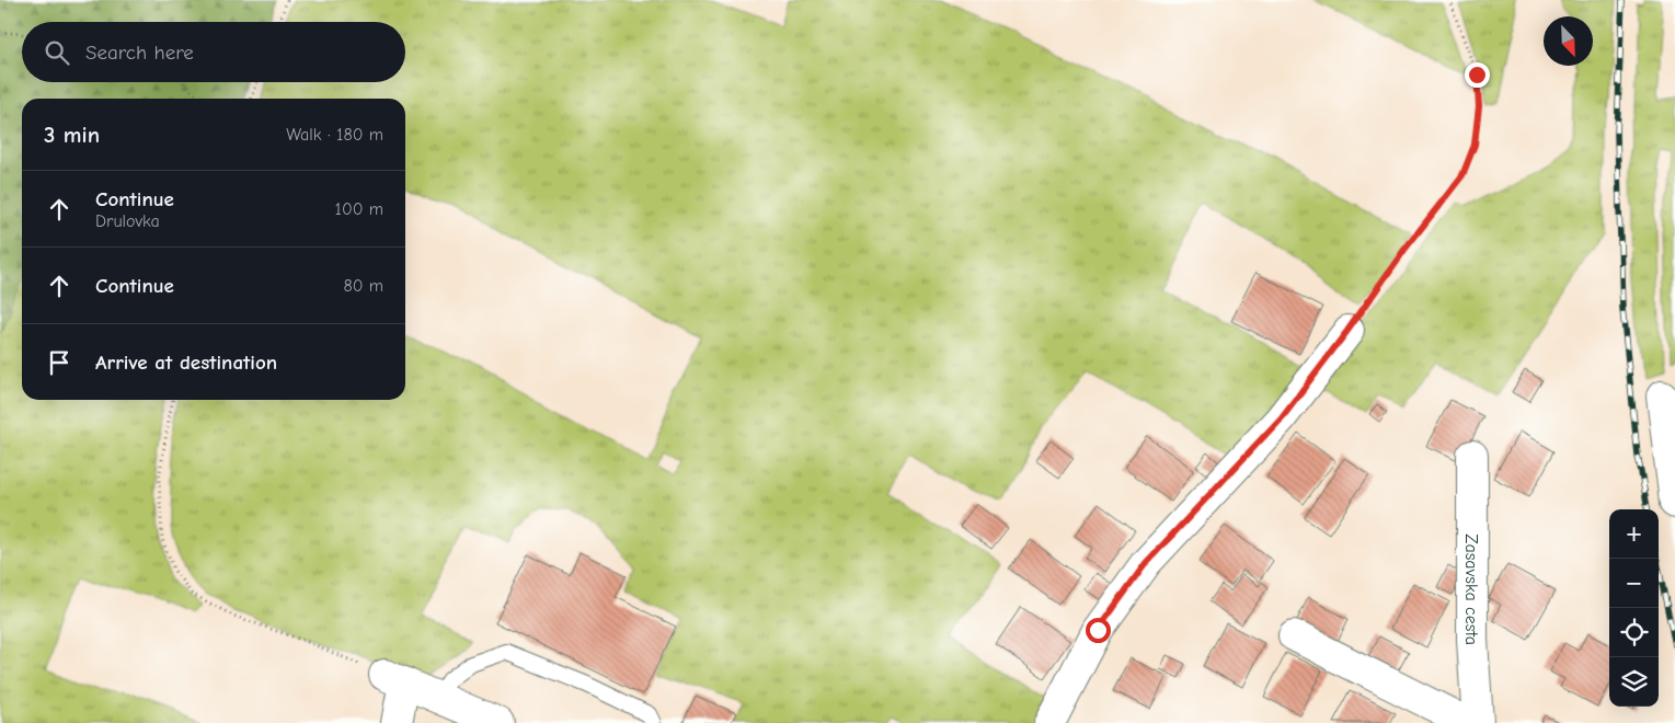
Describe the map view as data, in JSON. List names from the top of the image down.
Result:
{
  "streets": {
    "street": ["Zasavska cesta"]
  },
  "north": "bottom right",
  "page": {
    "search": "Search here",
    "heading": ["3 min", "Walk · 180 m"],
    "list": [
      ["Continue", "Drulovka", "100 m"],
      ["Continue", "80 m"],
      "Arrive at destination"
    ],
    "map_buttons": ["+", "−"]
  }
}
